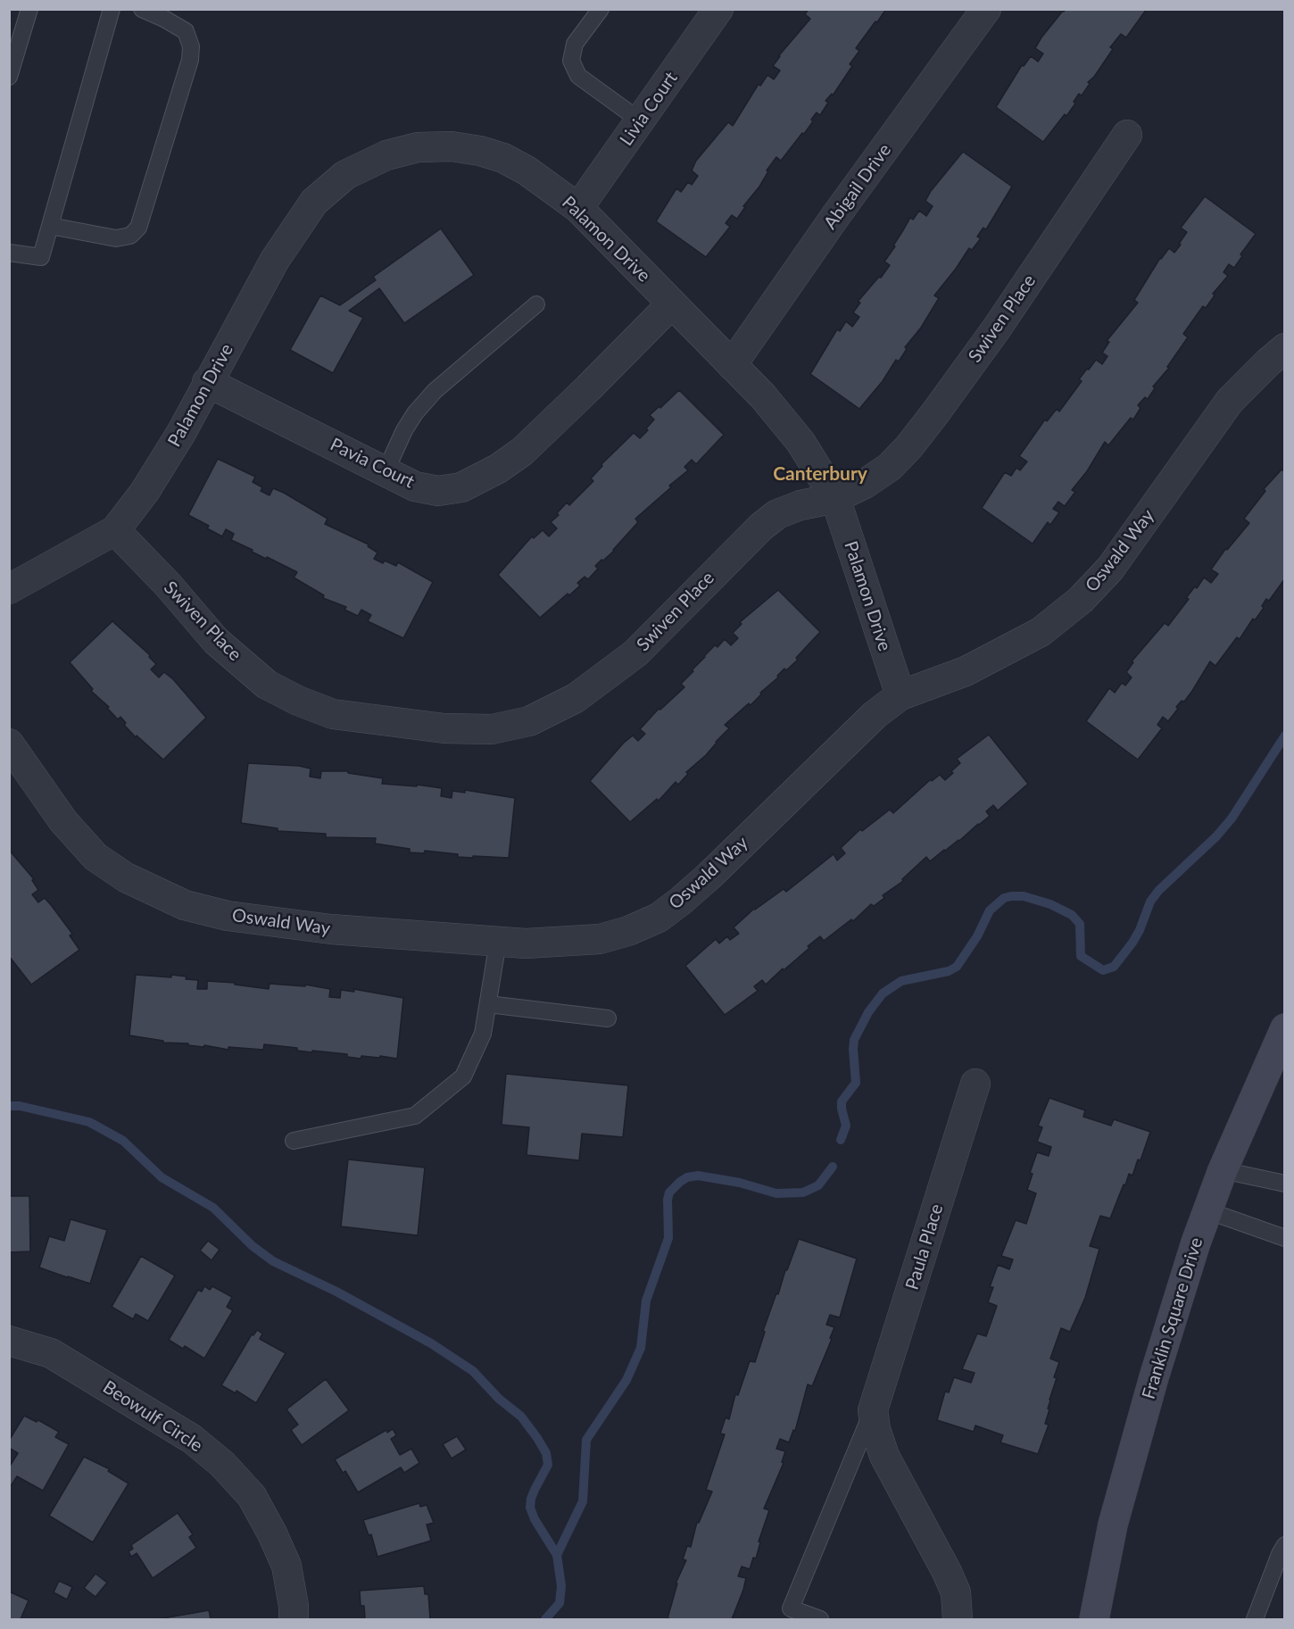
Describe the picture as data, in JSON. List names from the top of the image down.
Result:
{
  "streets": {
    "street": [
      "Livia Court",
      "Abigail Drive",
      "Palamon Drive",
      "Swiven Place",
      "Pavia Court",
      "Oswald Way",
      "Paula Place",
      "Franklin Square Drive",
      "Beowulf Circle"
    ]
  },
  "crossings": [
    ["Livia Court", "Palamon Drive"],
    ["Abigail Drive", "Palamon Drive"],
    ["Palamon Drive", "Swiven Place"],
    ["Palamon Drive", "Pavia Court"],
    ["Palamon Drive", "Oswald Way"]
  ],
  "districts": ["Canterbury"]
}
